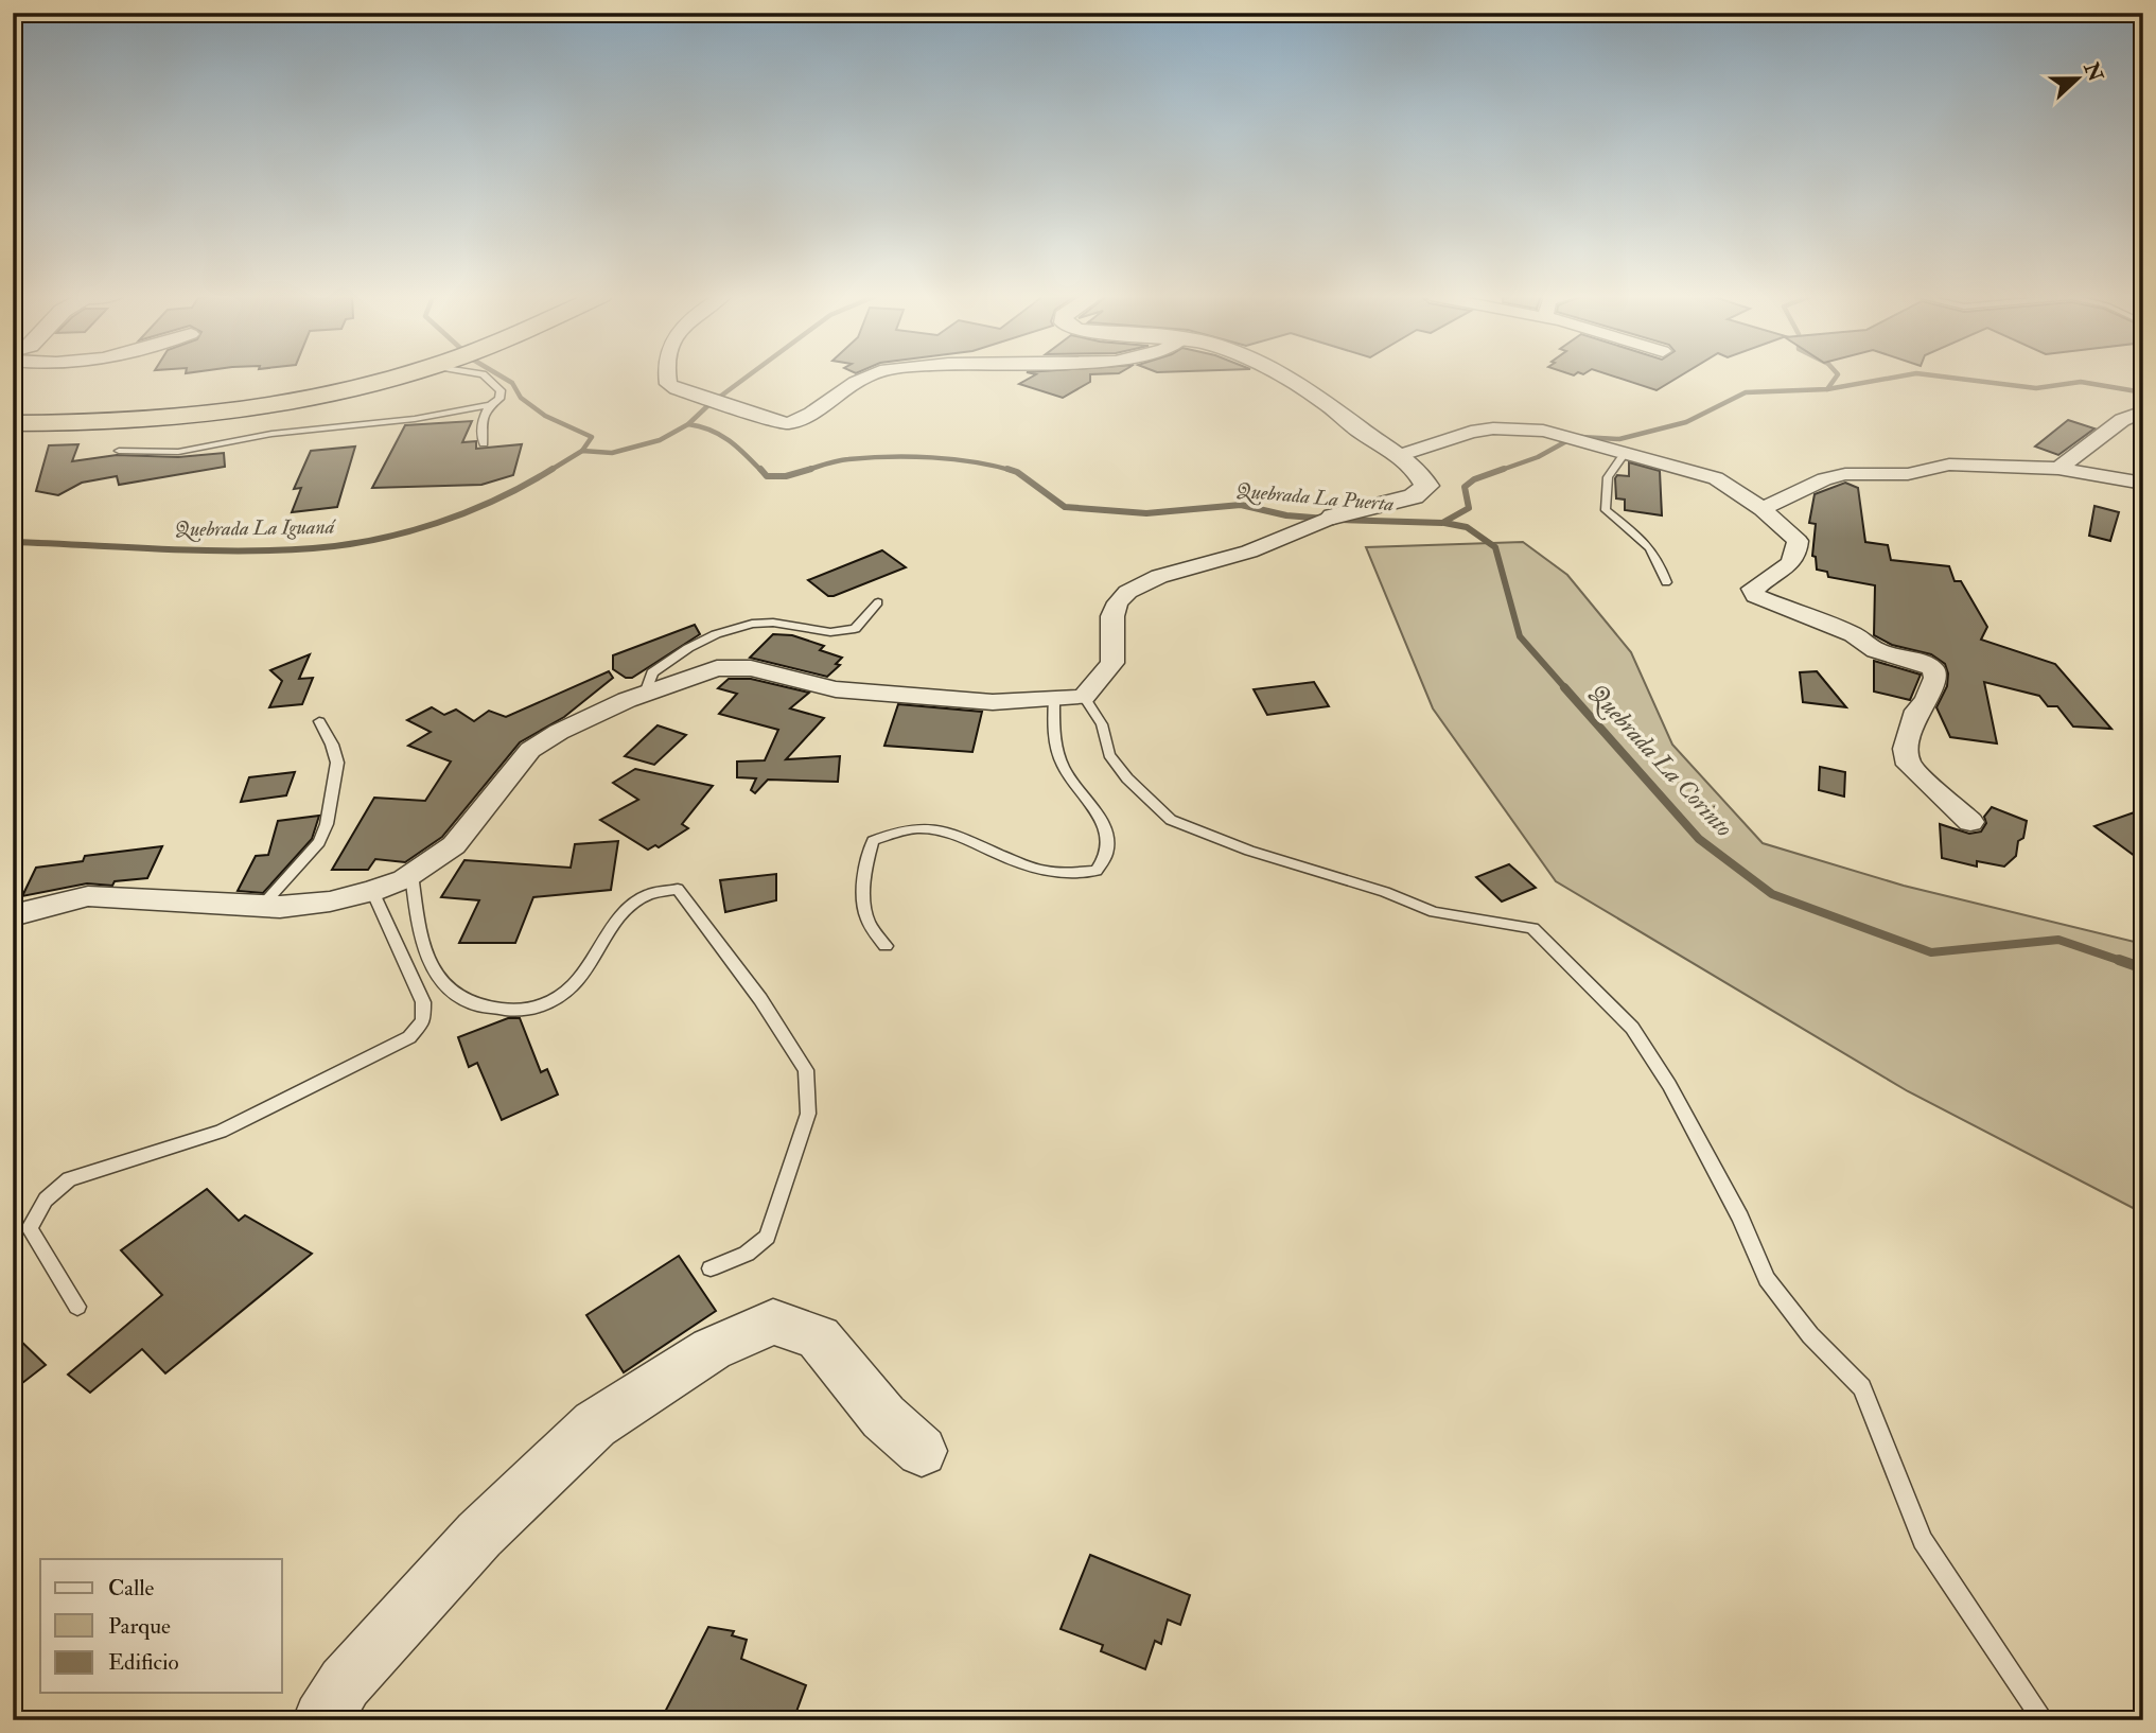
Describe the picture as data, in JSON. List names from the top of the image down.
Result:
{
  "water": ["Quebrada La Puerta", "Quebrada La Iguaná", "Quebrada La Corinto"],
  "legend": ["Calle", "Parque", "Edificio"],
  "north": "right"
}
